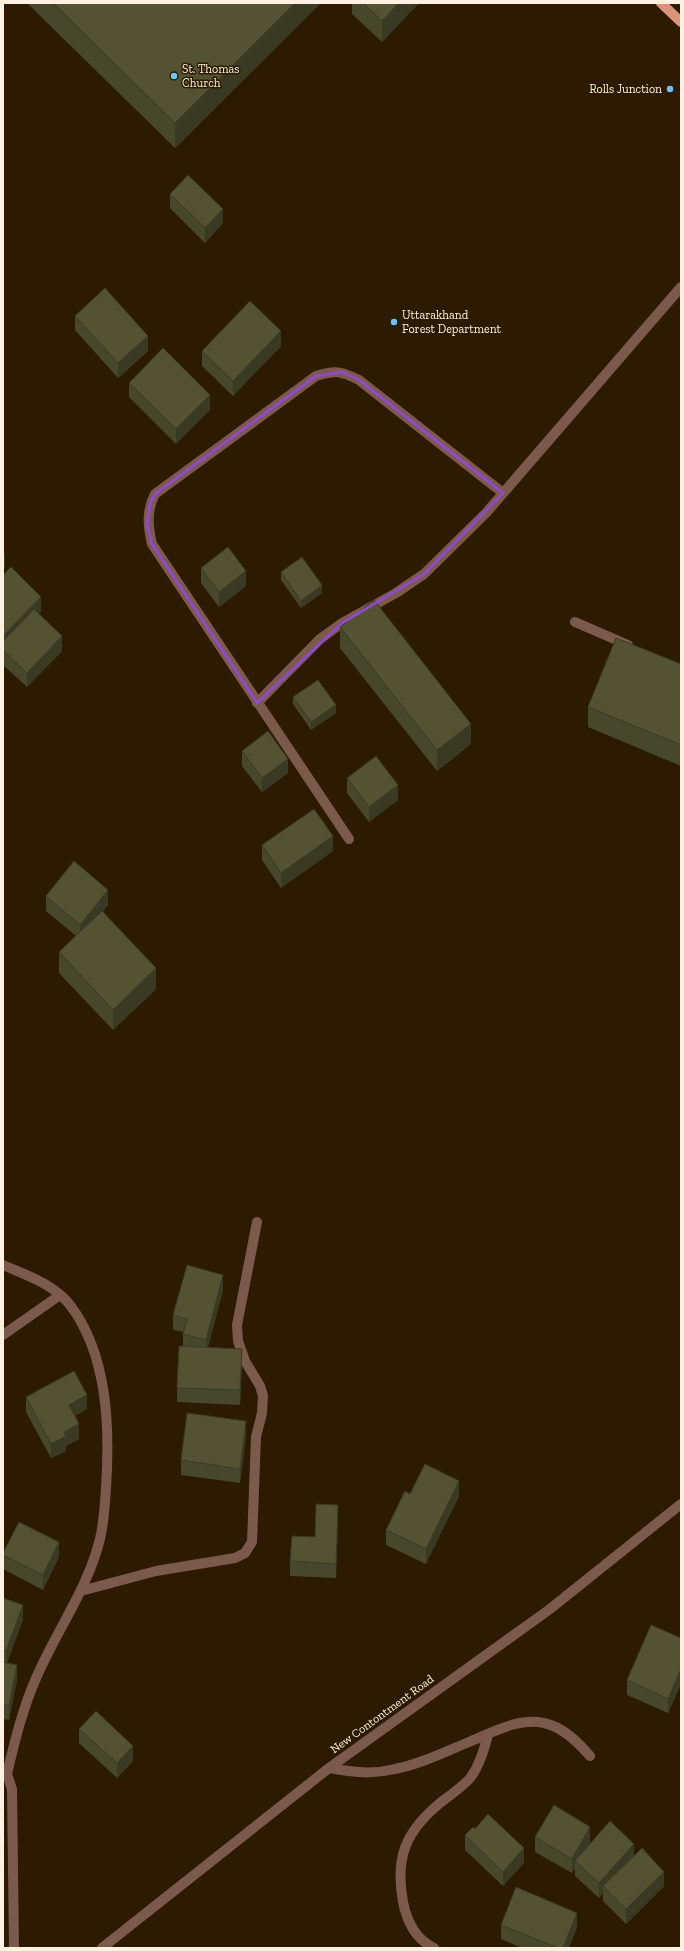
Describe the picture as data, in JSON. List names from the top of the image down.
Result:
{
  "streets": {
    "street": ["New Contontment Road"]
  },
  "places": ["St. Thomas Church", "Rolls Junction", "Uttarakhand Forest Department"]
}
